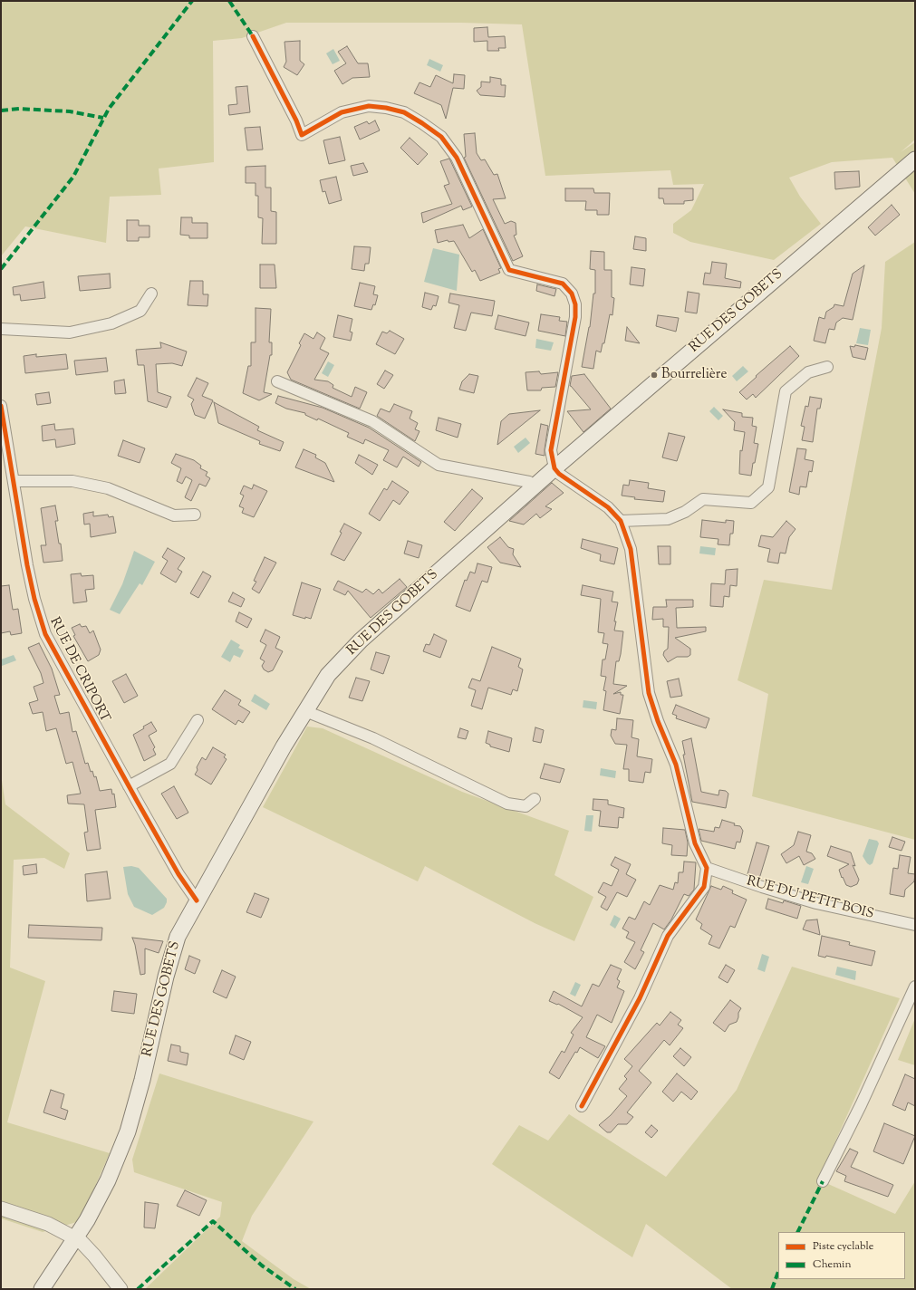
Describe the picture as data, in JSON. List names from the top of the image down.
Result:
{
  "streets": {
    "main road": ["RUE DES GOBETS"],
    "street": ["RUE DE CRIPORT", "RUE DU PETIT BOIS"]
  },
  "crossings": [
    ["RUE DES GOBETS", "RUE DE CRIPORT"]
  ],
  "places": ["Bourrelière"],
  "legend": ["Piste cyclable", "Chemin"]
}
